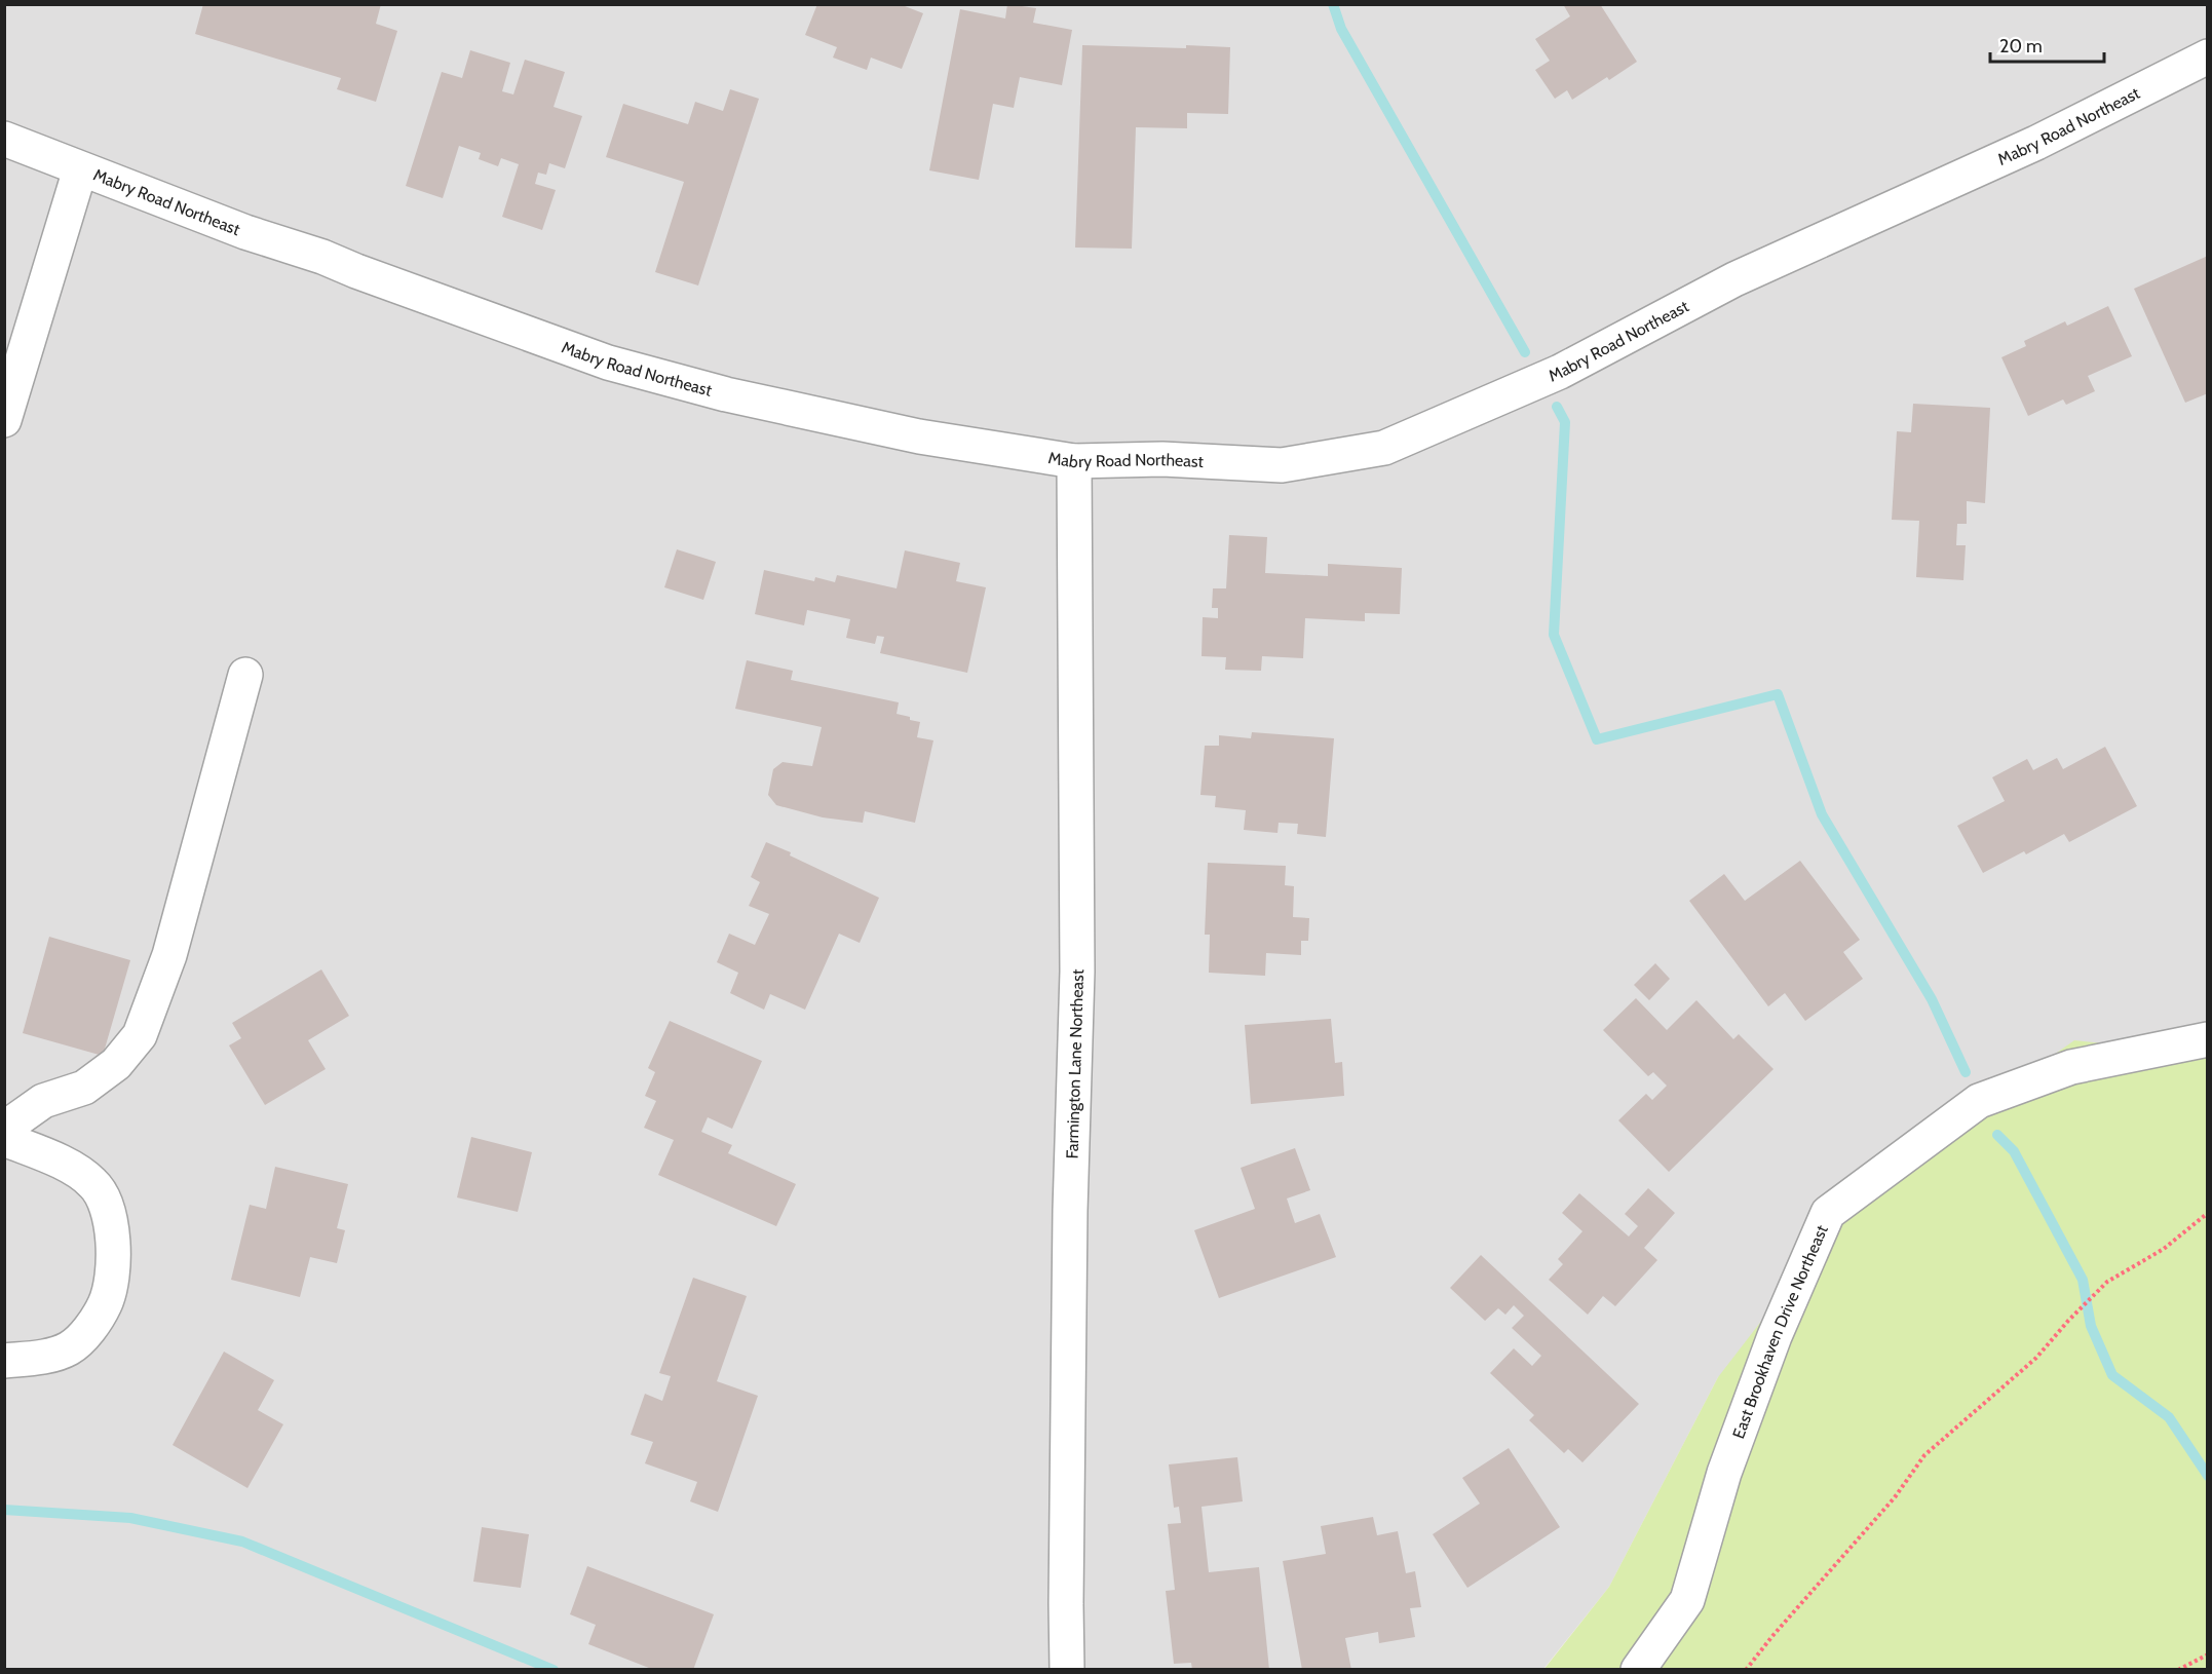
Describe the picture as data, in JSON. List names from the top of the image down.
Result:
{
  "streets": {
    "street": ["Mabry Road Northeast", "Farmington Lane Northeast", "East Brookhaven Drive Northeast"]
  },
  "crossings": [
    ["Mabry Road Northeast", "Farmington Lane Northeast"]
  ],
  "scale_bar": "20 m"
}
